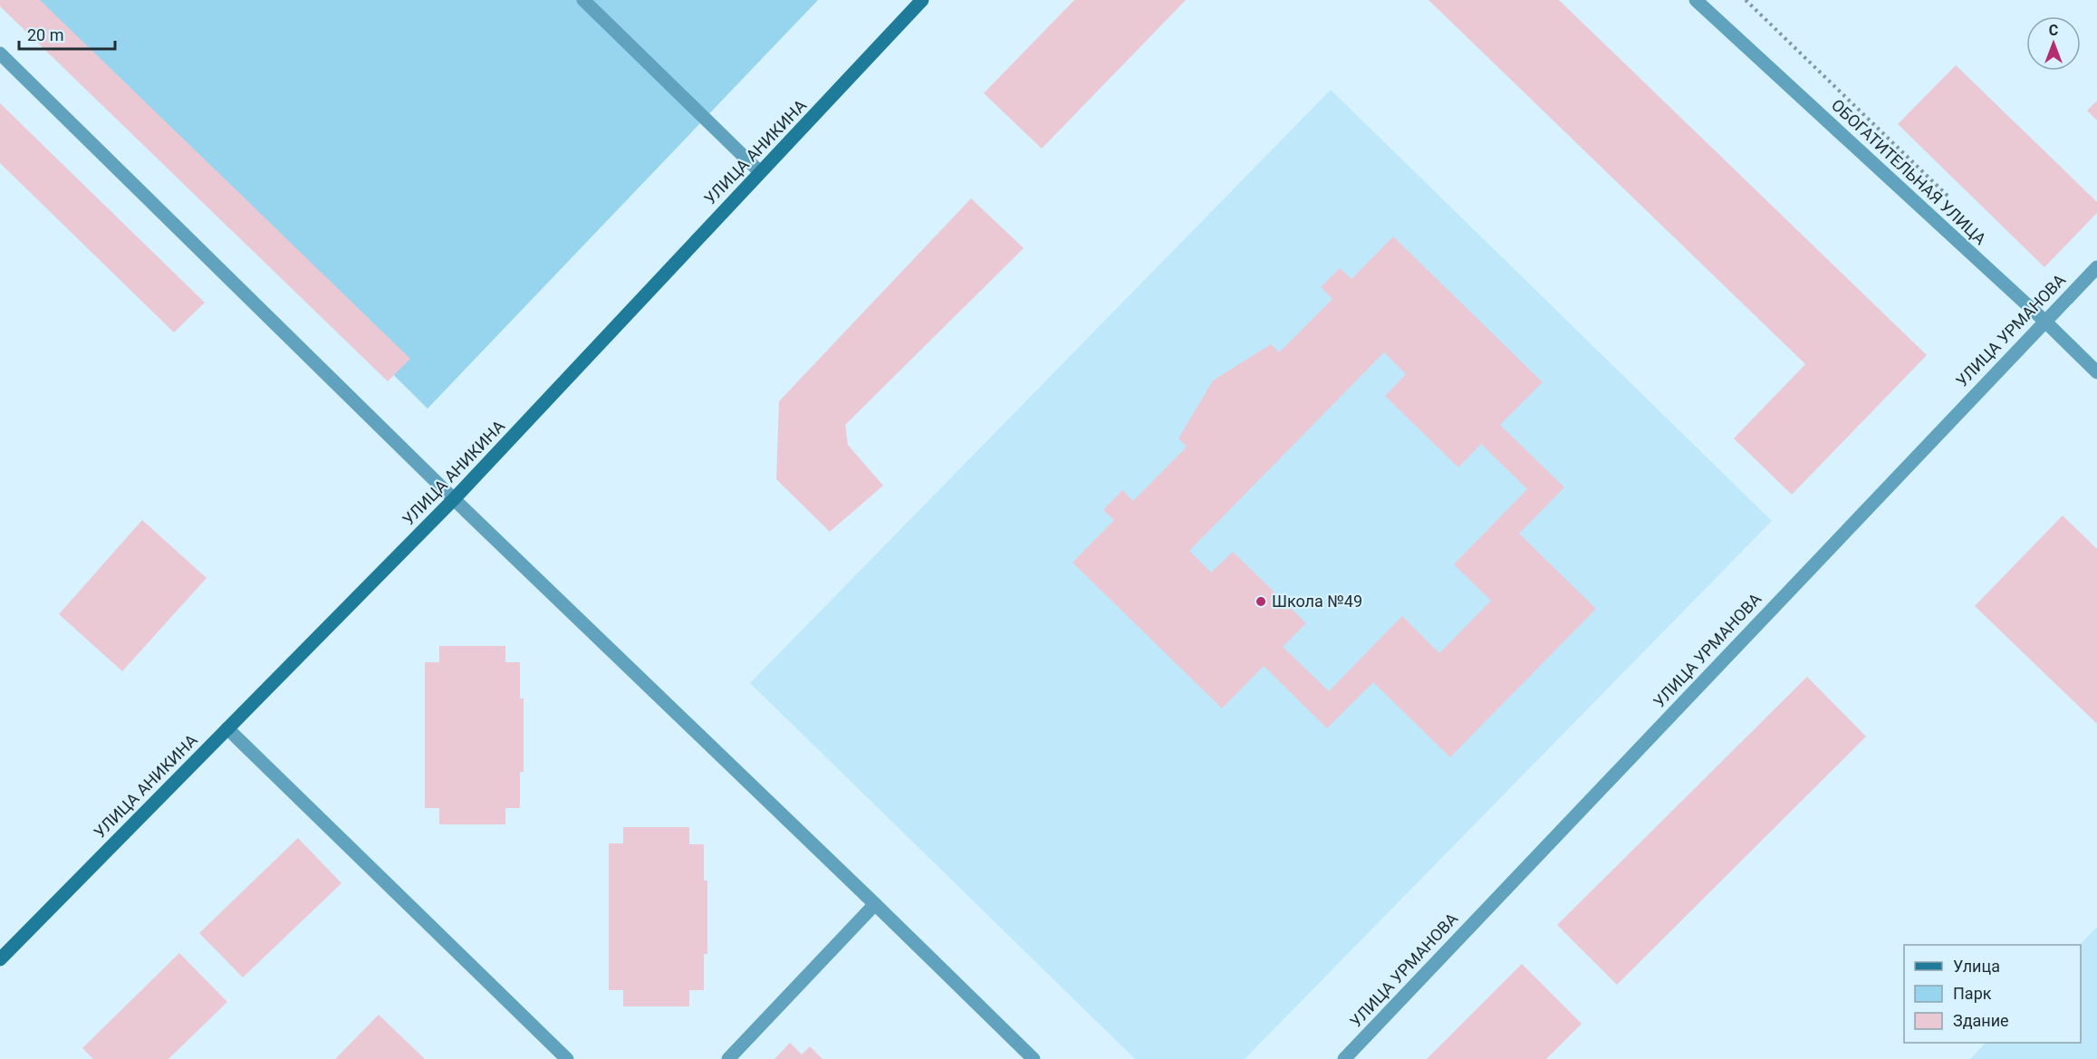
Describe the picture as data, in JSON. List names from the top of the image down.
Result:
{
  "streets": {
    "street": ["УЛИЦА АНИКИНА", "ОБОГАТИТЕЛЬНАЯ УЛИЦА", "УЛИЦА УРМАНОВА"]
  },
  "crossings": [
    ["ОБОГАТИТЕЛЬНАЯ УЛИЦА", "УЛИЦА УРМАНОВА"]
  ],
  "places": ["Школа №49"],
  "legend": ["Улица", "Парк", "Здание"],
  "scale_bar": "20 m",
  "north": "top"
}
